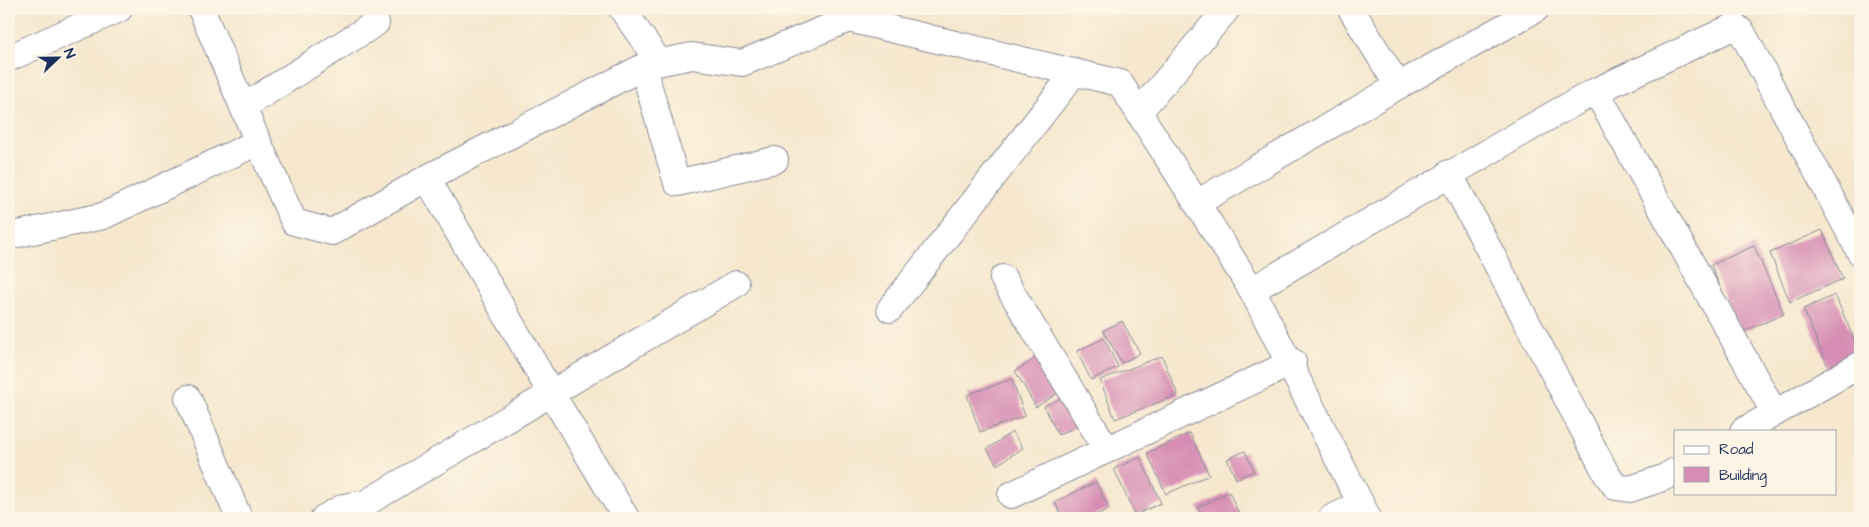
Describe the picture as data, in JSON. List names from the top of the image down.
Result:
{
  "legend": ["Road", "Building"],
  "north": "right"
}
